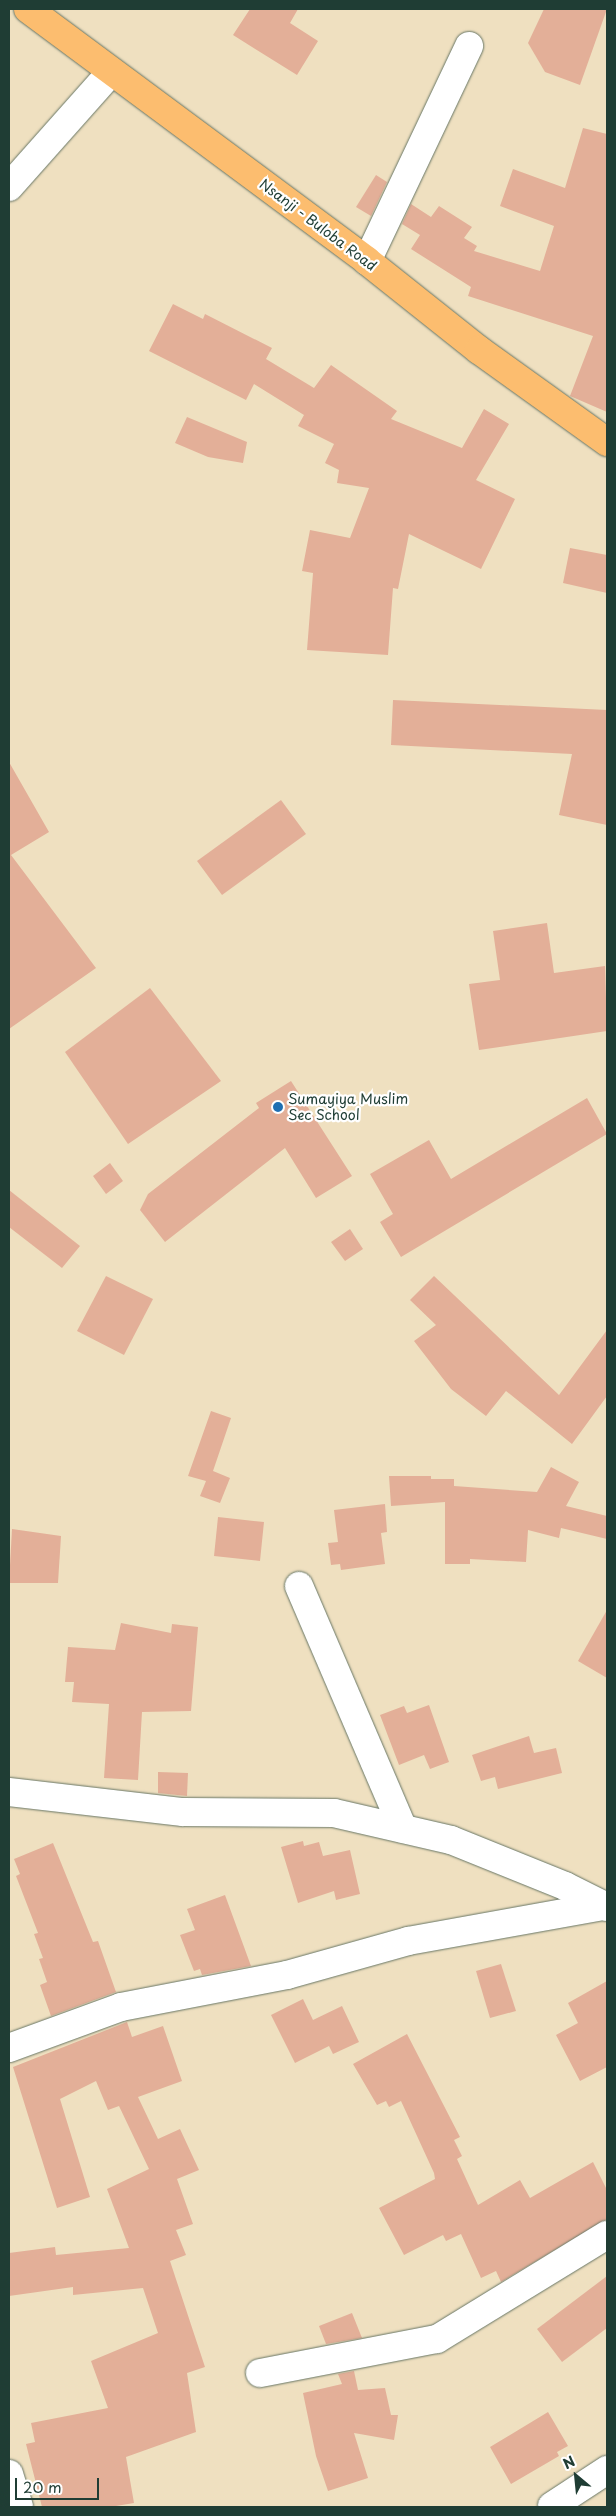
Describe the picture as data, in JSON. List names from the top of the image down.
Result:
{
  "streets": {
    "main road": ["Nsanji - Buloba Road"]
  },
  "places": ["Sumayiya Muslim Sec School"],
  "scale_bar": "20 m",
  "north": "top left"
}
